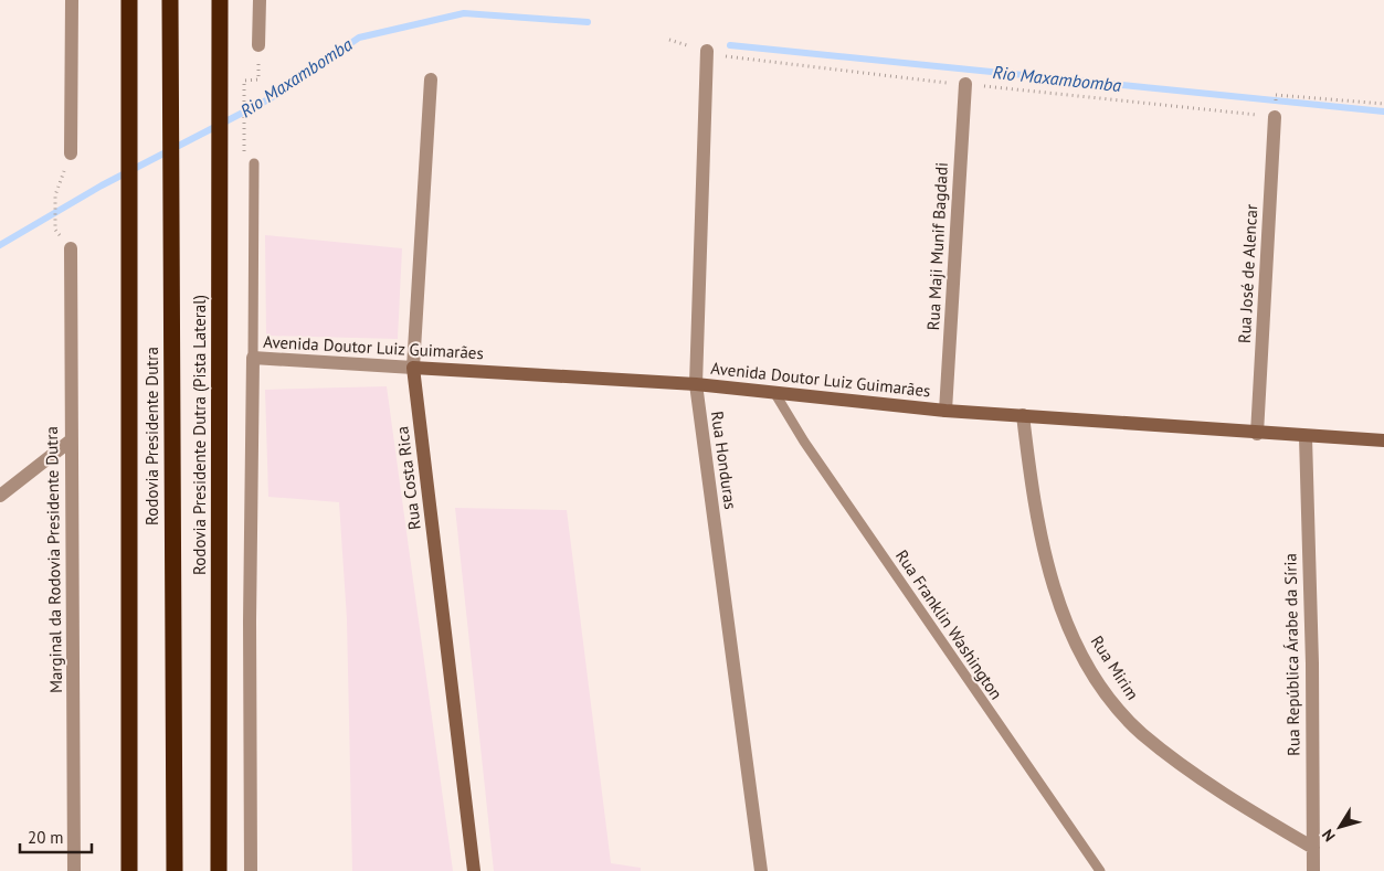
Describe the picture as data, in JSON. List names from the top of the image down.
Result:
{
  "streets": {
    "highway": ["Rodovia Presidente Dutra (Pista Lateral)", "Rodovia Presidente Dutra"],
    "street": [
      "Rua Maji Munif Bagdadi",
      "Rua José de Alencar",
      "Avenida Doutor Luiz Guimarães",
      "Rua Honduras",
      "Rua Costa Rica",
      "Marginal da Rodovia Presidente Dutra",
      "Rua República Árabe da Síria",
      "Rua Mirim"
    ],
    "lane": ["Rua Franklin Washington"]
  },
  "crossings": [
    ["Rua Maji Munif Bagdadi", "Avenida Doutor Luiz Guimarães"],
    ["Rua José de Alencar", "Avenida Doutor Luiz Guimarães"],
    ["Avenida Doutor Luiz Guimarães", "Rua Honduras"],
    ["Avenida Doutor Luiz Guimarães", "Rua Costa Rica"],
    ["Avenida Doutor Luiz Guimarães", "Rua Franklin Washington"],
    ["Avenida Doutor Luiz Guimarães", "Rua República Árabe da Síria"],
    ["Avenida Doutor Luiz Guimarães", "Rua Mirim"],
    ["Rua República Árabe da Síria", "Rua Mirim"]
  ],
  "water": ["Rio Maxambomba"],
  "scale_bar": "20 m",
  "north": "bottom left"
}
